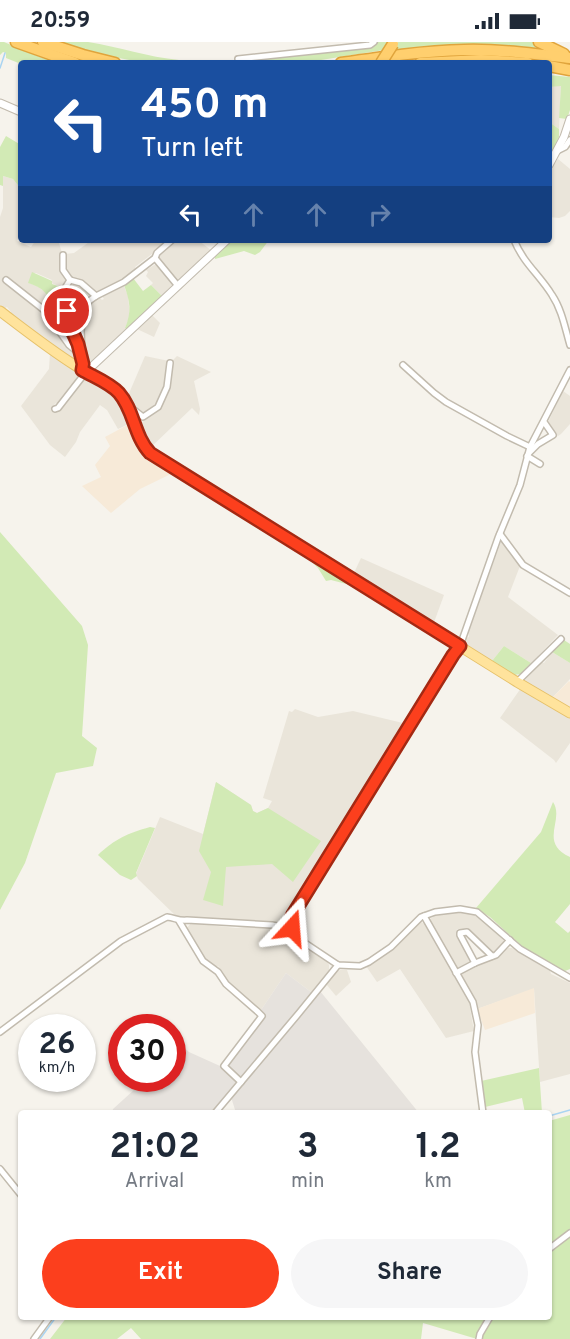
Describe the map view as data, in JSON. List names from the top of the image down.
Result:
{
  "page": {
    "status": "20:59",
    "turn": ["450 m", "Turn left"],
    "speed": "26 km/h",
    "limit": "30",
    "eta": [
      "21:02",
      "Arrival",
      "3",
      "min",
      "1.2",
      "km"
    ],
    "buttons": ["Exit", "Share"]
  }
}
